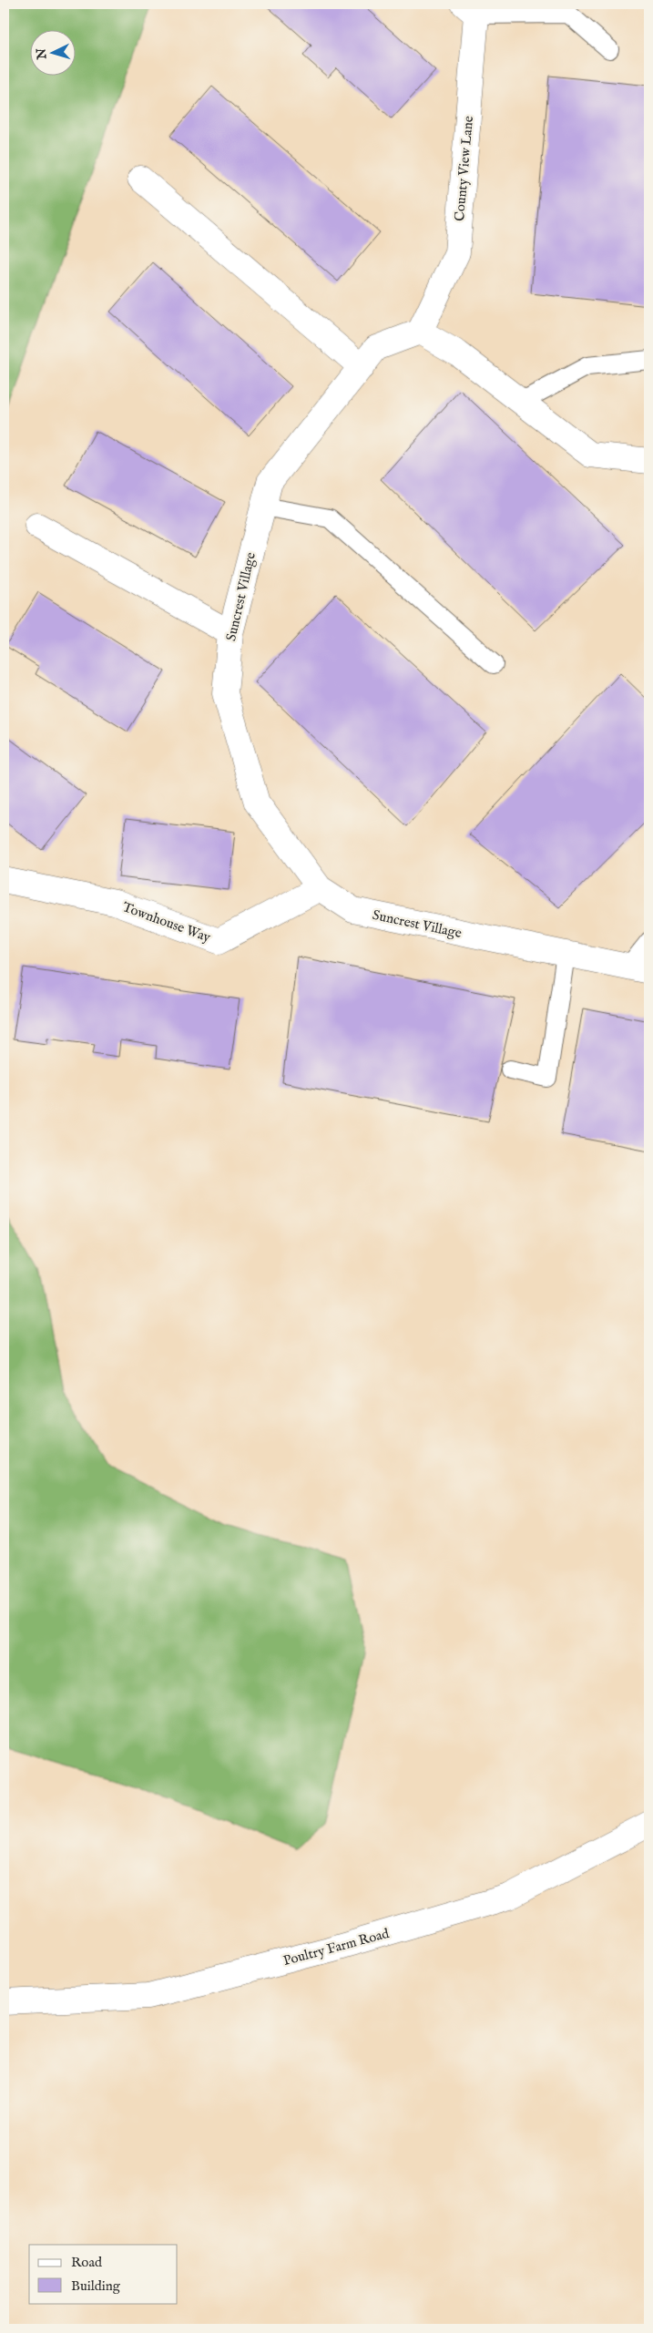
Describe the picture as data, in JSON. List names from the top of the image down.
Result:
{
  "streets": {
    "street": [
      "County View Lane",
      "Suncrest Village",
      "Townhouse Way",
      "Poultry Farm Road"
    ]
  },
  "crossings": [
    ["County View Lane", "Suncrest Village"],
    ["Suncrest Village", "Townhouse Way"]
  ],
  "legend": ["Road", "Building"],
  "north": "left"
}
